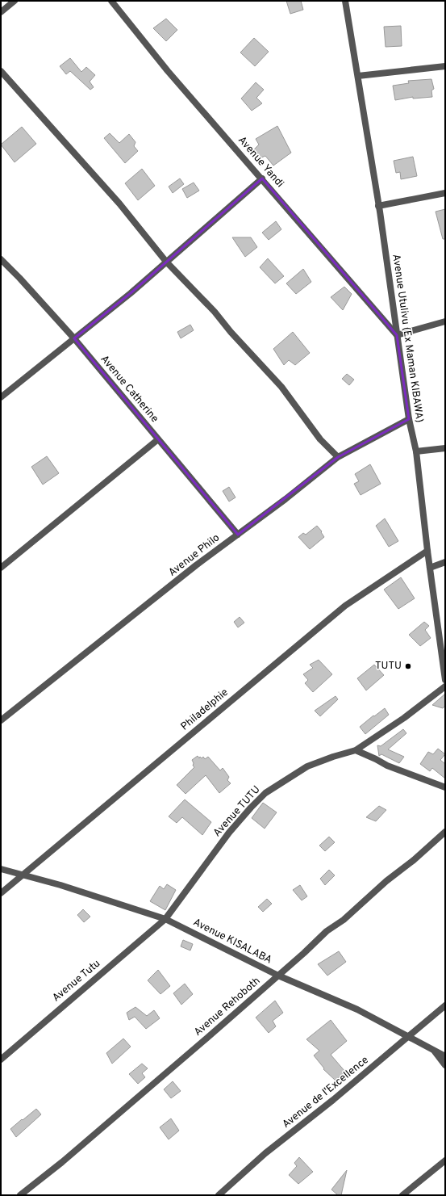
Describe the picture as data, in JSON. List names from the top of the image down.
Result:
{
  "streets": {
    "street": [
      "Avenue Yandi",
      "Avenue Utulivu (Ex Maman KIBAWA)",
      "Avenue Catherine",
      "Avenue Philo",
      "Philadelphie",
      "Avenue TUTU",
      "Avenue KISALABA",
      "Avenue Tutu",
      "Avenue Rehoboth",
      "Avenue de l'Excellence"
    ]
  },
  "crossings": [
    ["Avenue Yandi", "Avenue Utulivu (Ex Maman KIBAWA)"],
    ["Avenue Utulivu (Ex Maman KIBAWA)", "Avenue Philo"],
    ["Avenue Utulivu (Ex Maman KIBAWA)", "Philadelphie"],
    ["Avenue Catherine", "Avenue Philo"],
    ["Philadelphie", "Avenue KISALABA"],
    ["Avenue TUTU", "Avenue KISALABA"],
    ["Avenue TUTU", "Avenue Tutu"],
    ["Avenue KISALABA", "Avenue Tutu"],
    ["Avenue KISALABA", "Avenue Rehoboth"],
    ["Avenue KISALABA", "Avenue de l'Excellence"]
  ],
  "places": ["TUTU"]
}
